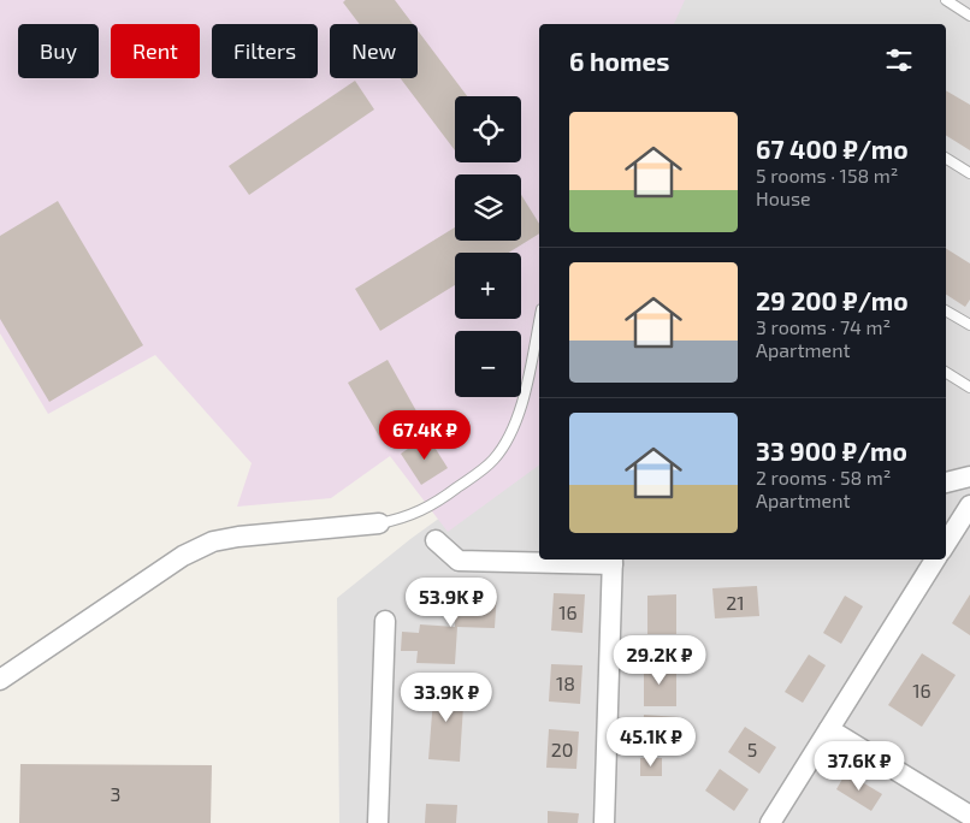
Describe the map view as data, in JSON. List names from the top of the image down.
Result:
{
  "house_numbers": [
    "21",
    "16",
    "18",
    "16",
    "20",
    "5",
    "3"
  ],
  "page": {
    "chip": [
      "Buy",
      "Rent",
      "Filters",
      "New"
    ],
    "heading": "6 homes",
    "map_buttons": ["+", "−"],
    "list": [
      {
        "name": "67 400 ₽/mo",
        "note": "5 rooms · 158 m² · House"
      },
      {
        "name": "29 200 ₽/mo",
        "note": "3 rooms · 74 m² · Apartment"
      },
      {
        "name": "33 900 ₽/mo",
        "note": "2 rooms · 58 m² · Apartment"
      }
    ],
    "price": [
      "67.4K ₽",
      "53.9K ₽",
      "29.2K ₽",
      "33.9K ₽",
      "45.1K ₽",
      "37.6K ₽"
    ]
  }
}
